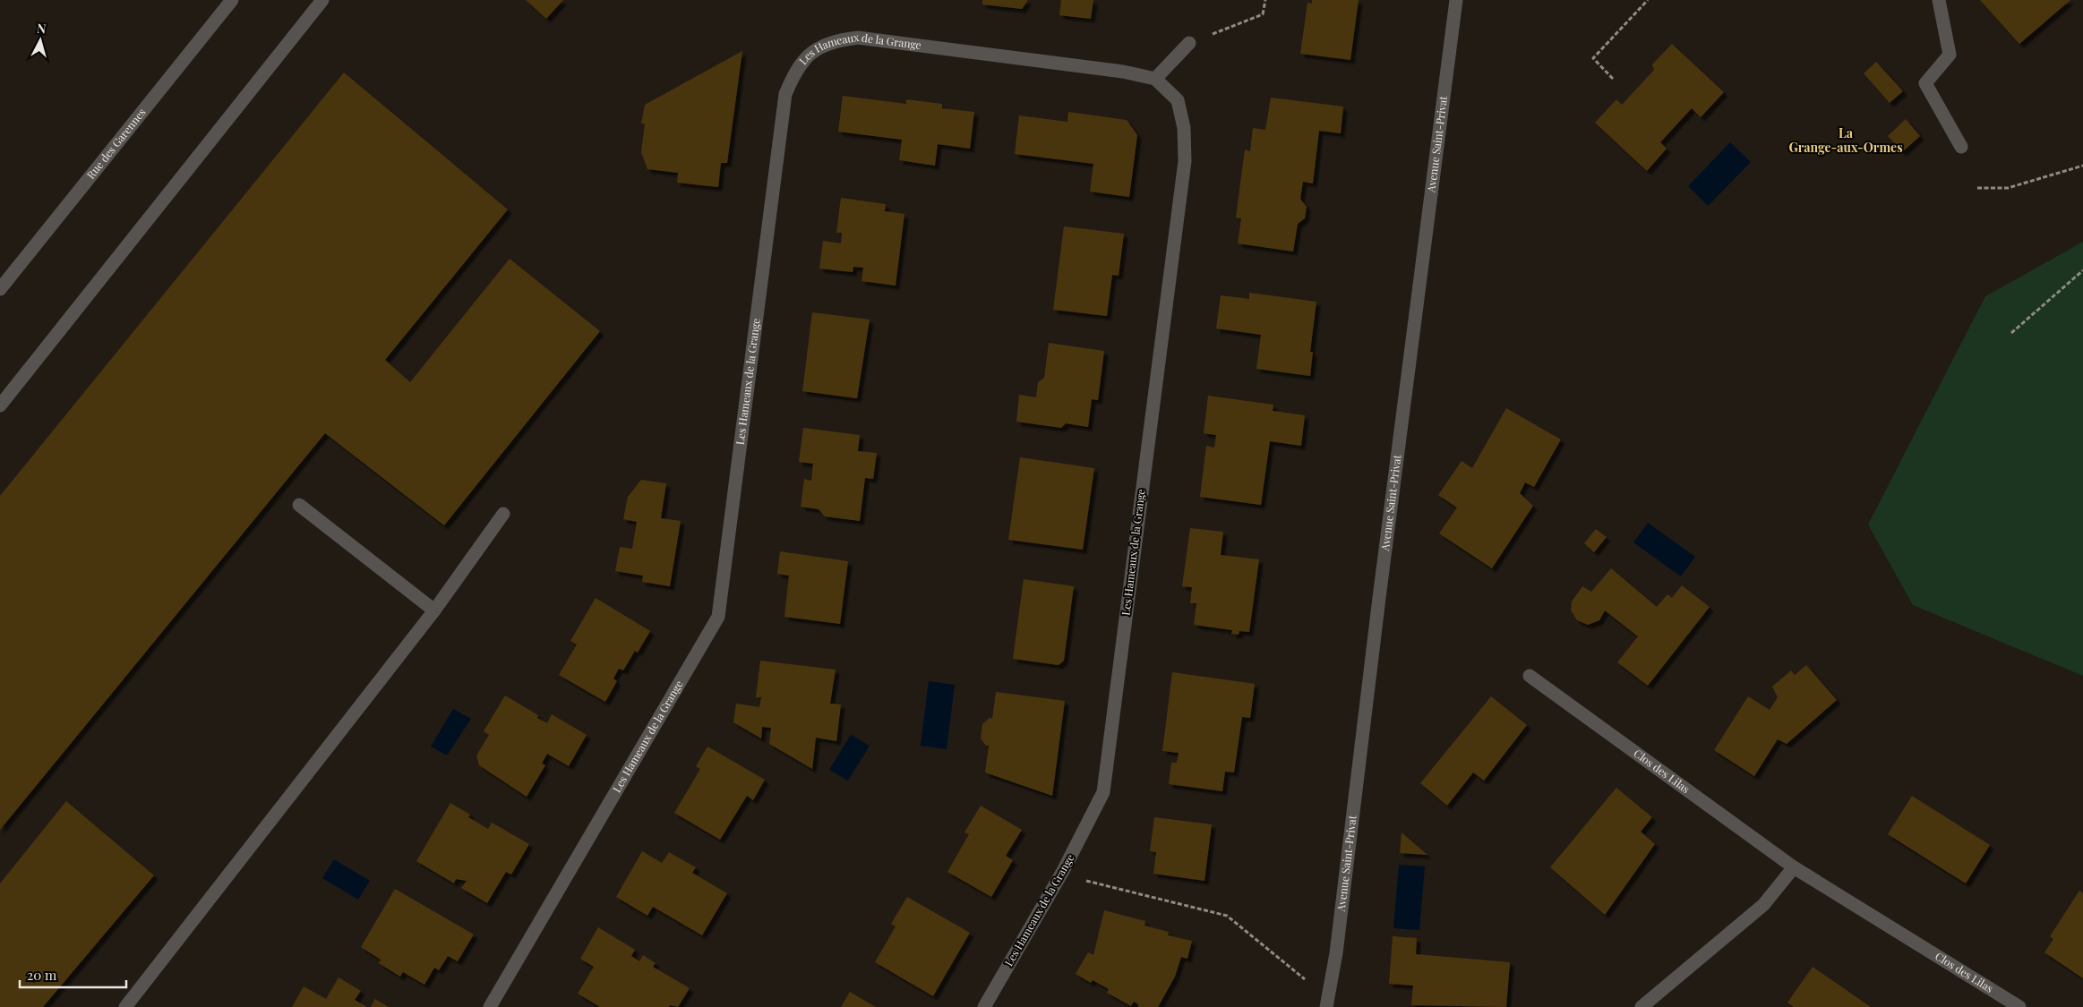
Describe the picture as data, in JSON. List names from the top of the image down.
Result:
{
  "streets": {
    "street": [
      "Les Hameaux de la Grange",
      "Avenue Saint-Privat",
      "Rue des Garennes",
      "Clos des Lilas"
    ]
  },
  "districts": ["La Grange-aux-Ormes"],
  "scale_bar": "20 m",
  "north": "top"
}
